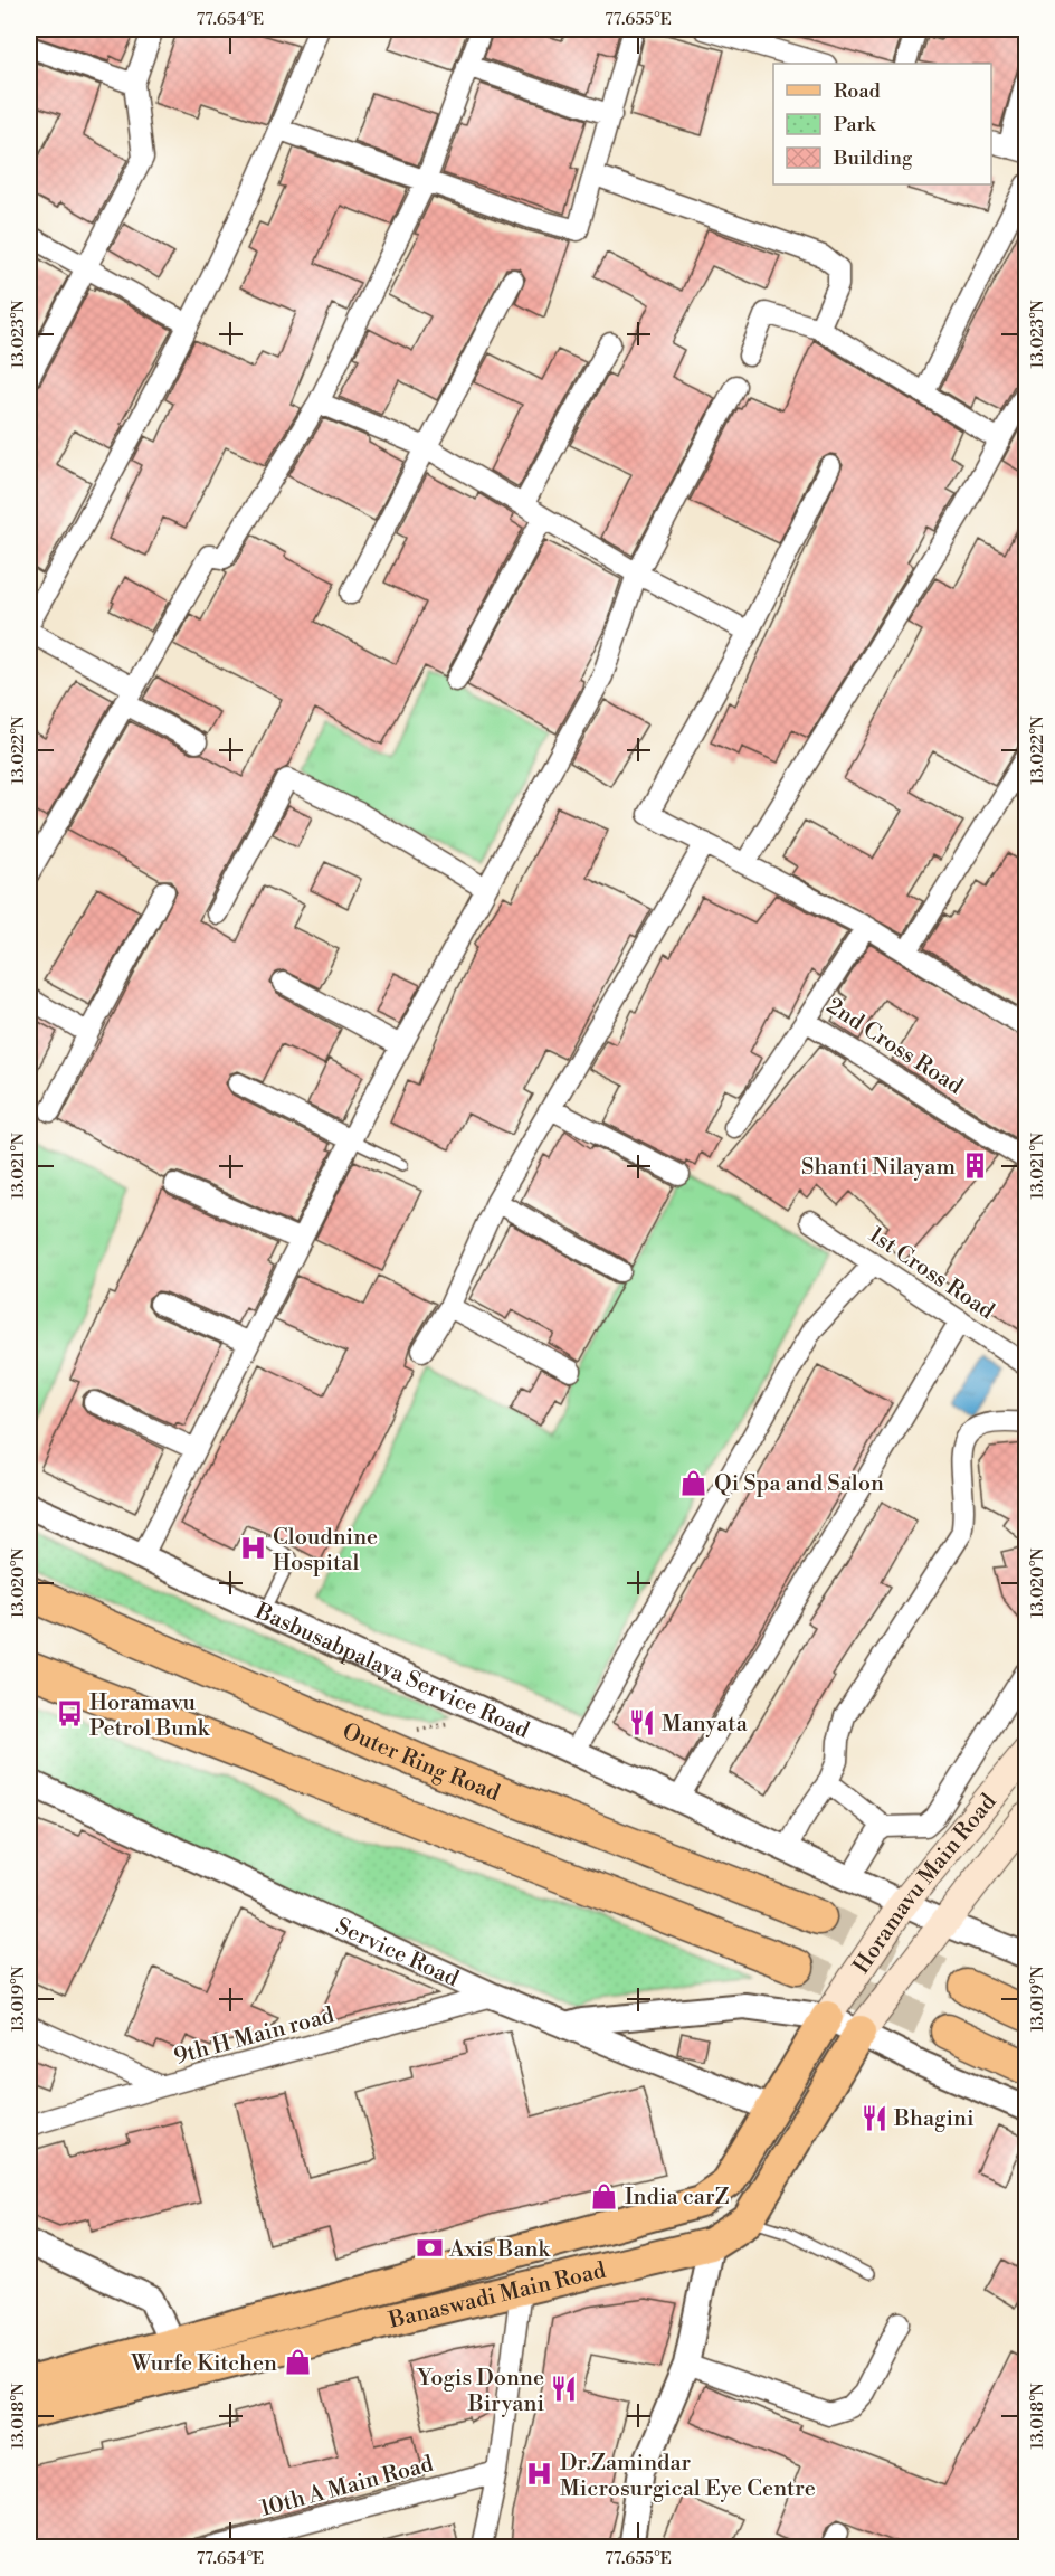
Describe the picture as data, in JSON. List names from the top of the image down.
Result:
{
  "streets": {
    "highway": ["Outer Ring Road"],
    "main road": ["Horamavu Main Road", "Banaswadi Main Road"],
    "street": [
      "2nd Cross Road",
      "1st Cross Road",
      "Basbusabpalaya Service Road",
      "Service Road",
      "9th H Main road",
      "10th A Main Road"
    ]
  },
  "crossings": [
    ["Basbusabpalaya Service Road", "Horamavu Main Road"],
    ["Horamavu Main Road", "Banaswadi Main Road"],
    ["Service Road", "9th H Main road"],
    ["Service Road", "Banaswadi Main Road"]
  ],
  "places": {
    "building": ["Shanti Nilayam"],
    "shop": ["Qi Spa and Salon", "India carZ", "Wurfe Kitchen"],
    "hospital": ["Cloudnine Hospital", "Dr.Zamindar Microsurgical Eye Centre"],
    "bus stop": ["Horamavu Petrol Bunk"],
    "restaurant": ["Manyata", "Bhagini", "Yogis Donne Biryani"],
    "bank": ["Axis Bank"]
  },
  "legend": ["Road", "Park", "Building"],
  "coordinates": [
    "77.654°E",
    "77.655°E",
    "13.023°N",
    "13.022°N",
    "13.021°N",
    "13.020°N",
    "13.019°N",
    "13.018°N"
  ]
}
